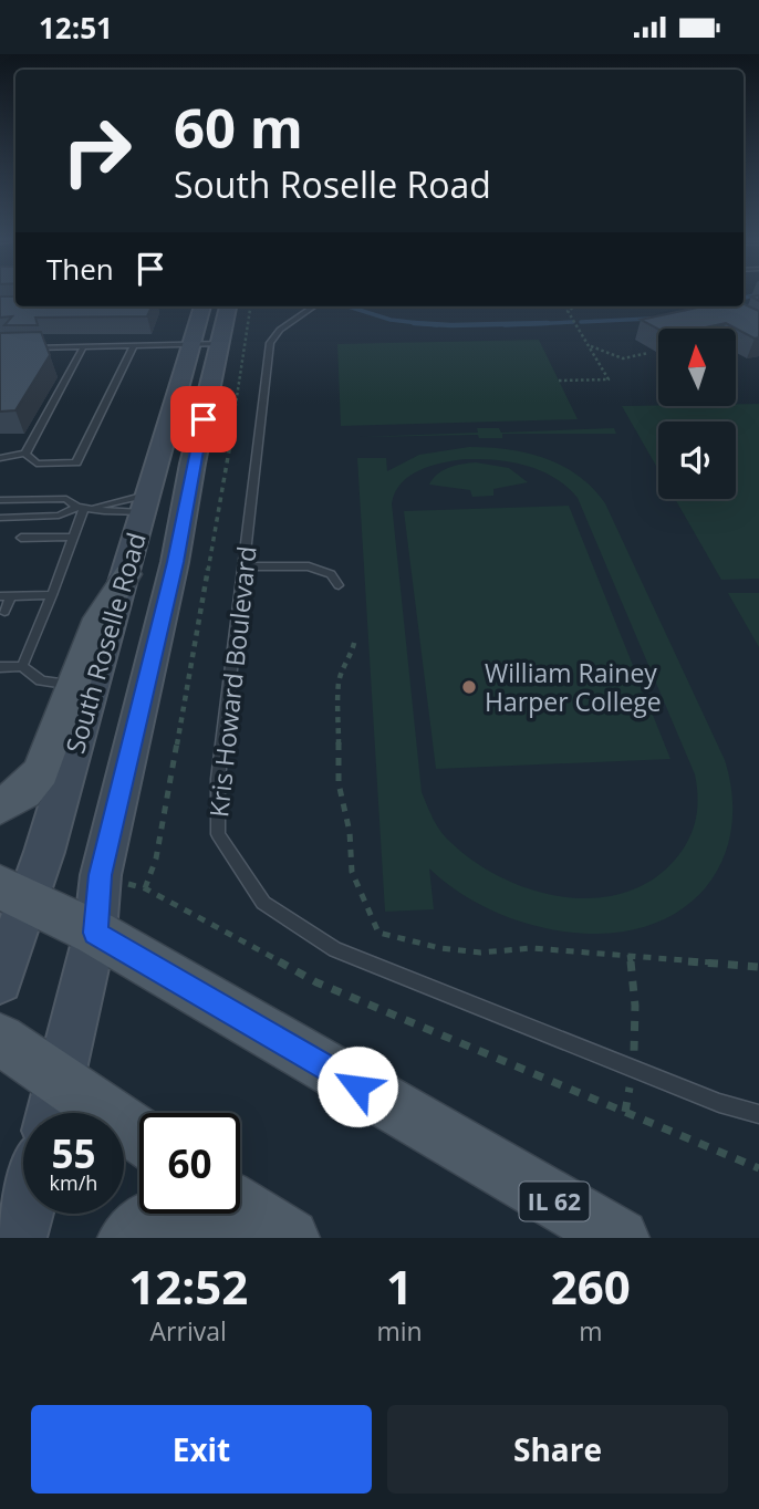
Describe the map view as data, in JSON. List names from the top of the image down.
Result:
{
  "streets": {
    "main road": ["South Roselle Road", "IL 62"],
    "lane": ["Kris Howard Boulevard"]
  },
  "crossings": [
    ["South Roselle Road", "IL 62"]
  ],
  "places": ["William Rainey Harper College"],
  "north": "top",
  "page": {
    "status": "12:51",
    "turn": ["60 m", "South Roselle Road"],
    "then": "Then",
    "speed": "55 km/h",
    "limit": "60",
    "eta": [
      "12:52",
      "Arrival",
      "1",
      "min",
      "260",
      "m"
    ],
    "buttons": ["Exit", "Share"]
  }
}
